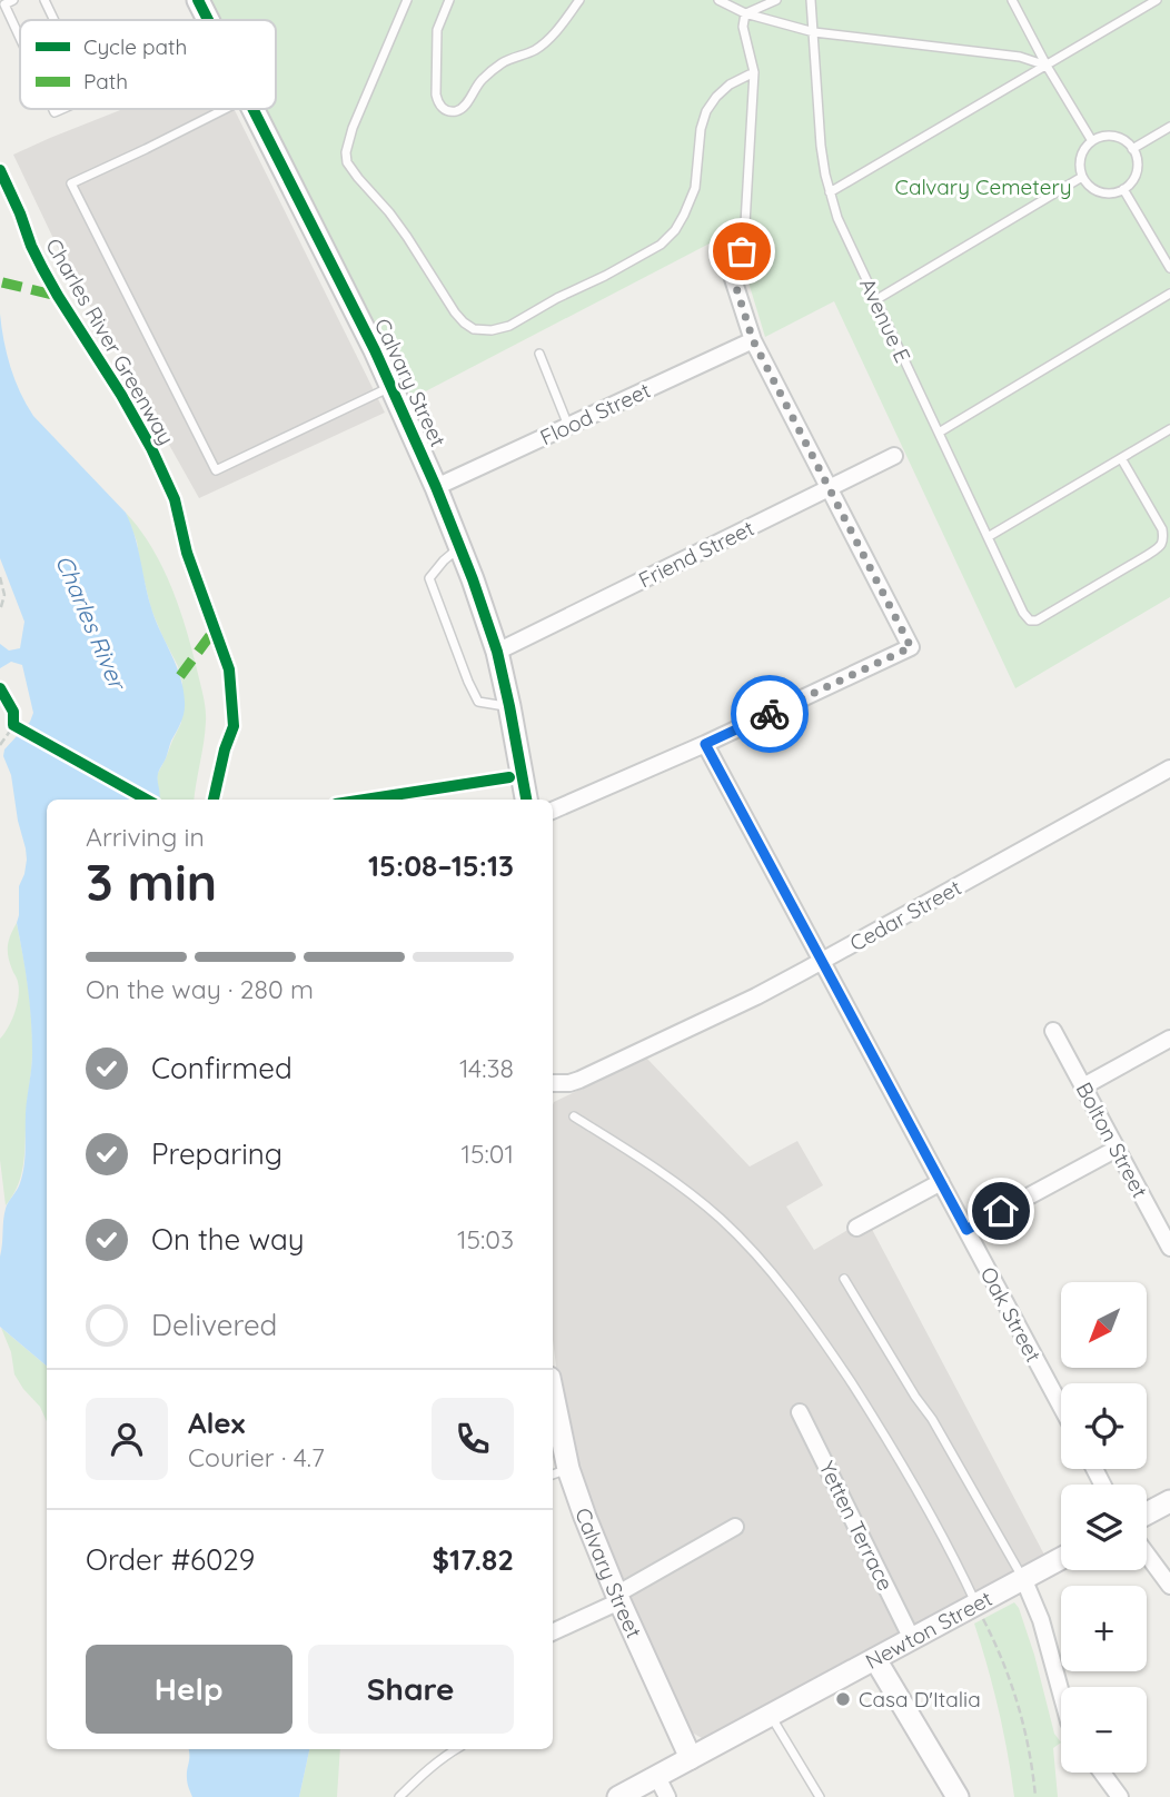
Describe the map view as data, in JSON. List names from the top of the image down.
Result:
{
  "streets": {
    "street": [
      "Calvary Street",
      "Flood Street",
      "Friend Street",
      "Cedar Street",
      "Bolton Street",
      "Oak Street",
      "Yetten Terrace",
      "Newton Street"
    ],
    "lane": ["Avenue E"],
    "cycle path": ["Charles River Greenway"]
  },
  "crossings": [
    ["Calvary Street", "Flood Street"],
    ["Calvary Street", "Friend Street"],
    ["Calvary Street", "Newton Street"],
    ["Cedar Street", "Oak Street"],
    ["Yetten Terrace", "Newton Street"]
  ],
  "water": ["Charles River"],
  "parks": ["Calvary Cemetery"],
  "places": ["Casa D'Italia"],
  "legend": ["Cycle path", "Path"],
  "north": "bottom left",
  "page": {
    "heading": ["3 min", "Arriving in", "15:08–15:13"],
    "panel": [
      "Alex",
      "Courier · 4.7",
      "Order #6029",
      "$17.82"
    ],
    "bar": "On the way · 280 m",
    "list": [
      ["Confirmed", "14:38"],
      ["Preparing", "15:01"],
      ["On the way", "15:03"],
      "Delivered"
    ],
    "map_buttons": ["+", "−"],
    "buttons": ["Help", "Share"]
  }
}
